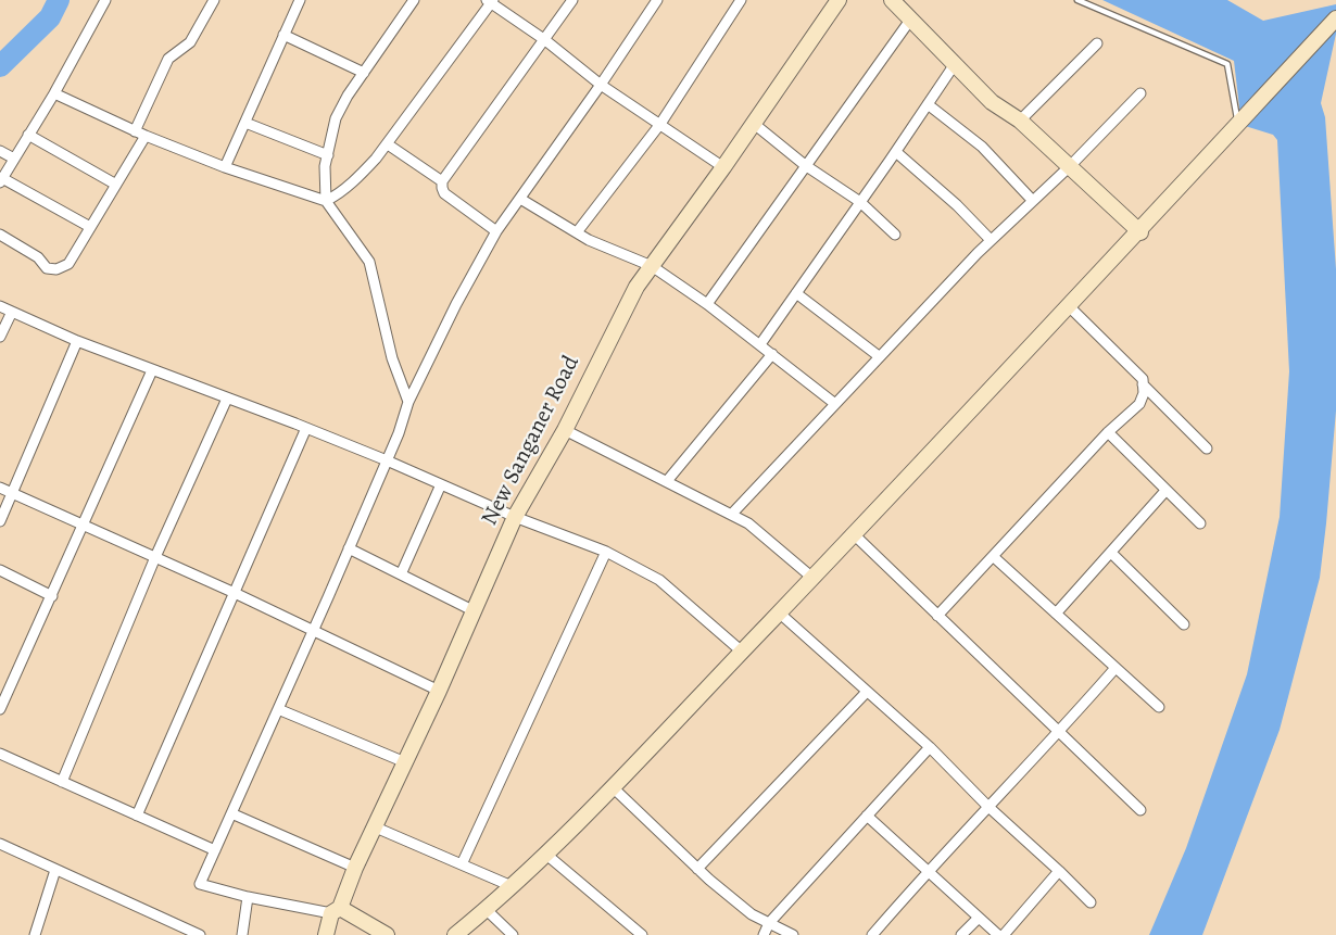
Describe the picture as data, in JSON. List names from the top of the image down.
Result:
{
  "streets": {
    "street": ["New Sanganer Road"]
  }
}
